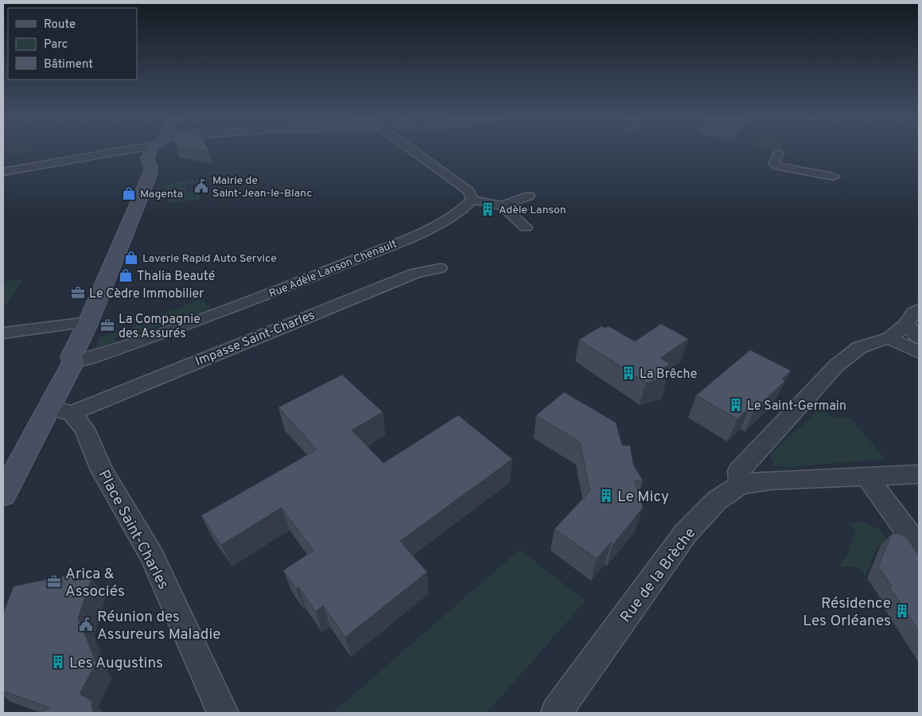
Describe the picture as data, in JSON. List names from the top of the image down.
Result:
{
  "streets": {
    "street": [
      "Rue Adèle Lanson Chenault",
      "Impasse Saint-Charles",
      "Place Saint-Charles",
      "Rue de la Brèche"
    ]
  },
  "crossings": [
    ["Impasse Saint-Charles", "Place Saint-Charles"]
  ],
  "places": {
    "public building": ["Mairie de Saint-Jean-le-Blanc", "Réunion des Assureurs Maladie"],
    "shop": ["Magenta", "Laverie Rapid Auto Service", "Thalia Beauté"],
    "building": [
      "Adèle Lanson",
      "La Brêche",
      "Le Saint-Germain",
      "Le Micy",
      "Résidence Les Orléanes",
      "Les Augustins"
    ],
    "office": ["Le Cèdre Immobilier", "La Compagnie des Assurés", "Arica & Associés"]
  },
  "legend": ["Route", "Parc", "Bâtiment"]
}
